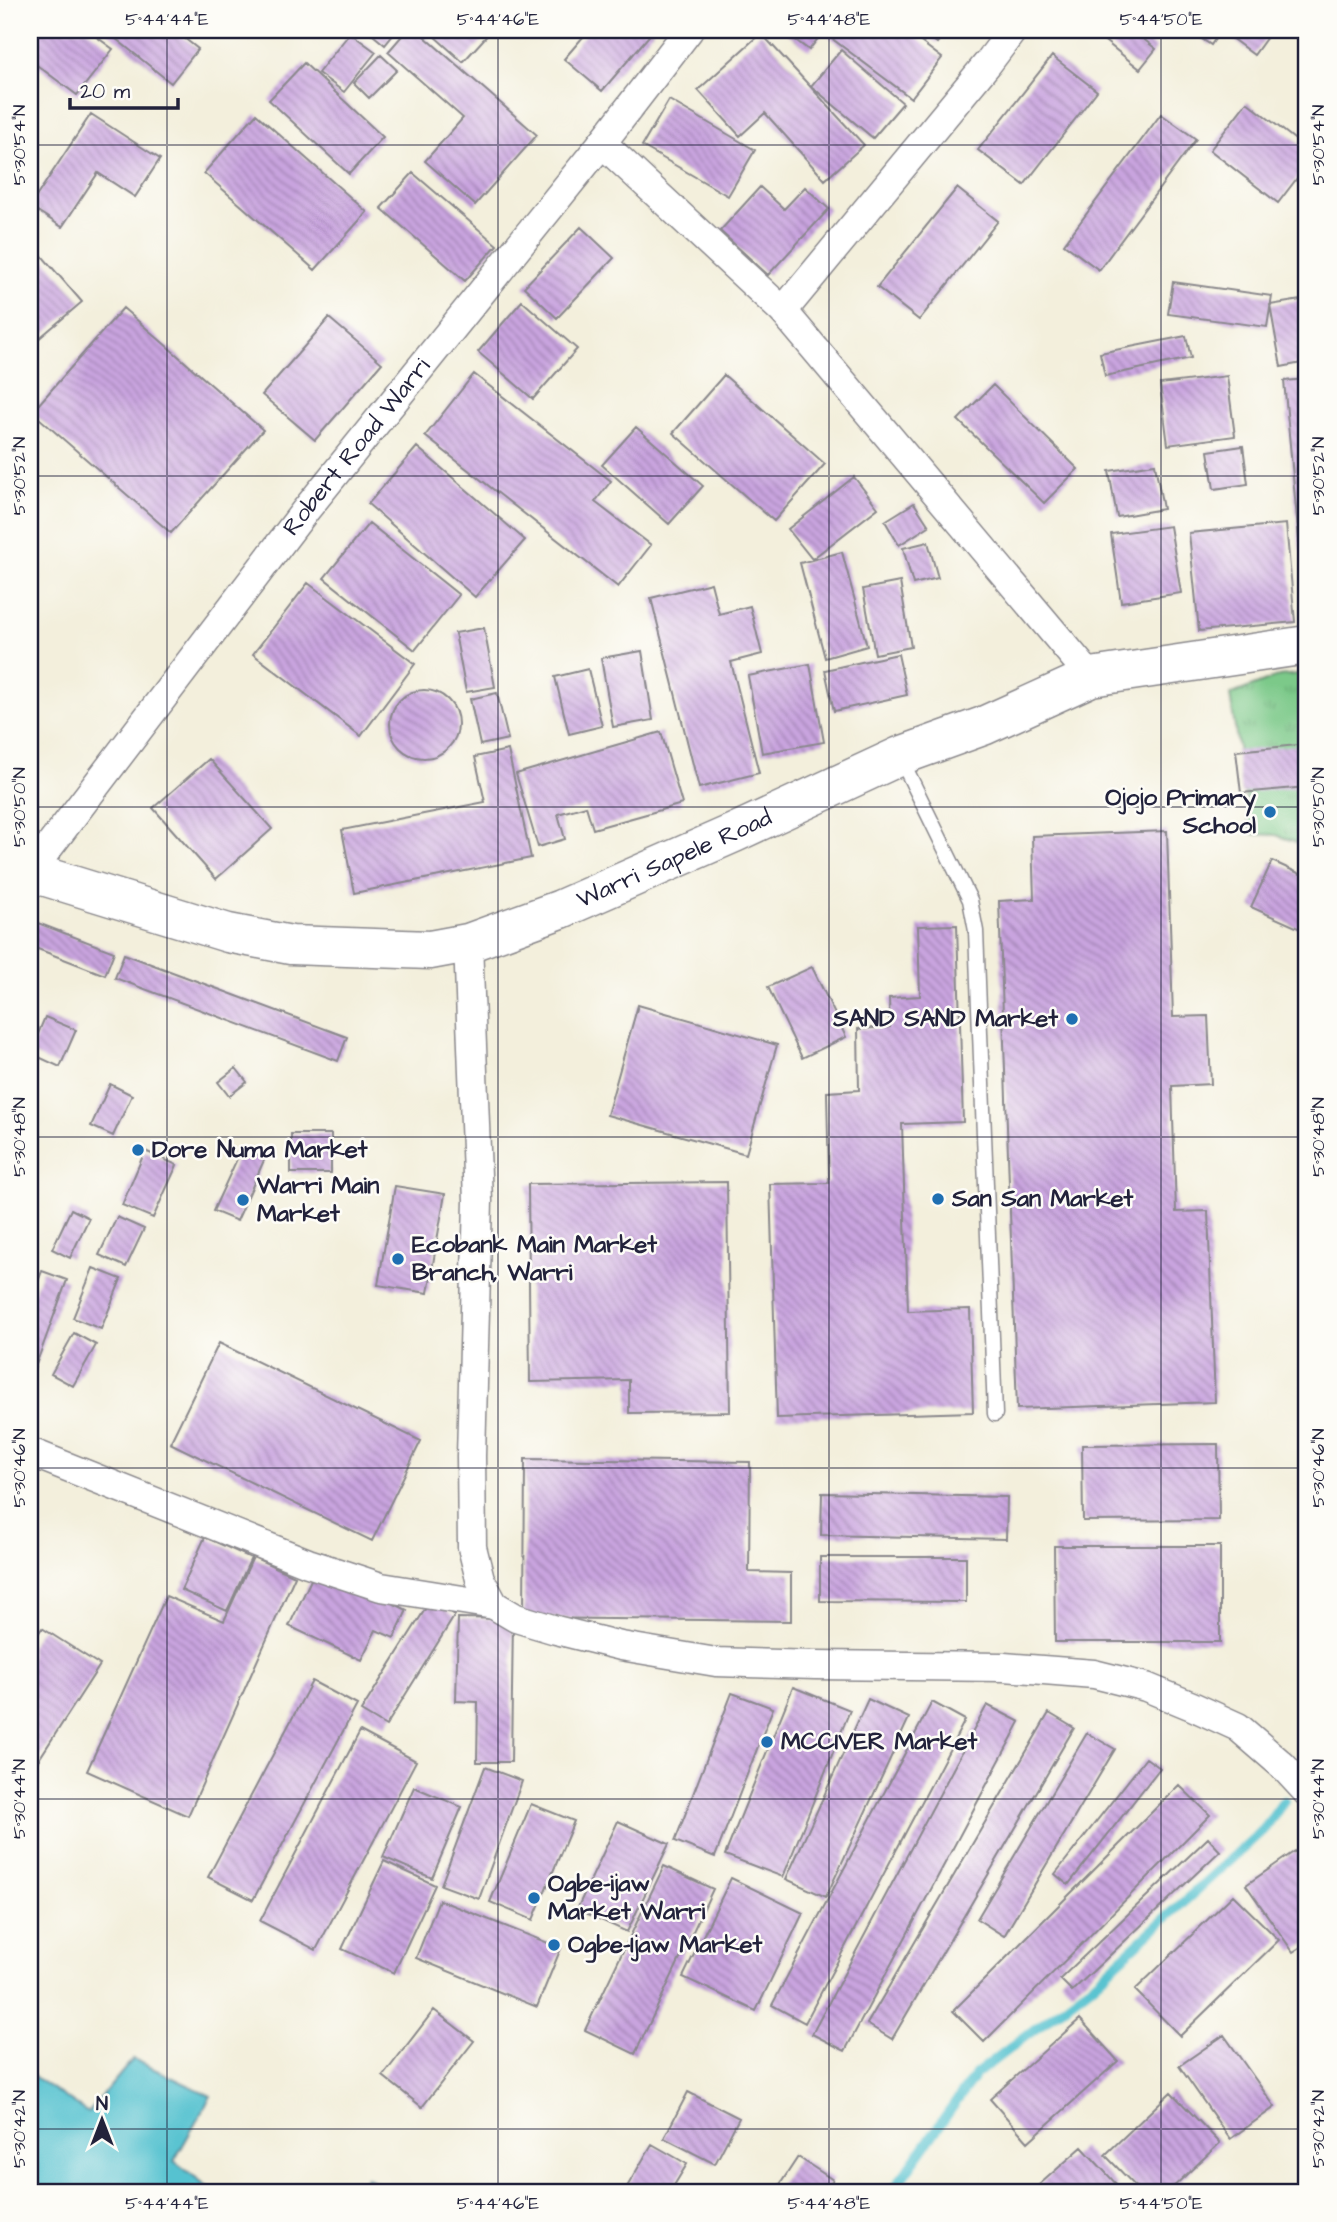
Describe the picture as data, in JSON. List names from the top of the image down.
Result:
{
  "streets": {
    "main road": ["Warri Sapele Road"],
    "street": ["Robert Road Warri"]
  },
  "crossings": [
    ["Robert Road Warri", "Warri Sapele Road"]
  ],
  "places": [
    "Ojojo Primary School",
    "SAND SAND Market",
    "Dore Numa Market",
    "San San Market",
    "Warri Main Market",
    "Ecobank Main Market Branch, Warri",
    "MCCIVER Market",
    "Ogbe-ijaw Market Warri",
    "Ogbe-Ijaw Market"
  ],
  "scale_bar": "20 m",
  "north": "top",
  "coordinates": [
    "5°44'44\"E",
    "5°44'46\"E",
    "5°44'48\"E",
    "5°44'50\"E",
    "5°30'54\"N",
    "5°30'52\"N",
    "5°30'50\"N",
    "5°30'48\"N",
    "5°30'46\"N",
    "5°30'44\"N",
    "5°30'42\"N"
  ]
}
